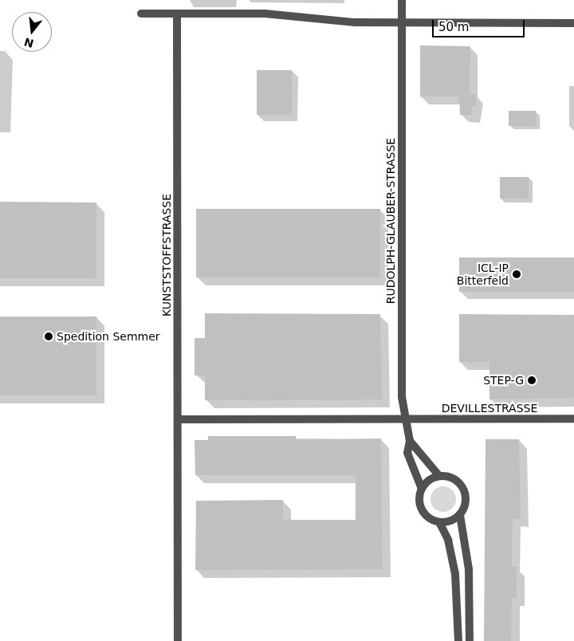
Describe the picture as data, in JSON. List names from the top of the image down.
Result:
{
  "streets": {
    "street": ["RUDOLPH-GLAUBER-STRASSE", "KUNSTSTOFFSTRASSE", "DEVILLESTRASSE"]
  },
  "crossings": [
    ["RUDOLPH-GLAUBER-STRASSE", "DEVILLESTRASSE"],
    ["KUNSTSTOFFSTRASSE", "DEVILLESTRASSE"]
  ],
  "places": ["ICL-IP Bitterfeld", "Spedition Semmer", "STEP-G"],
  "scale_bar": "50 m",
  "north": "bottom"
}
